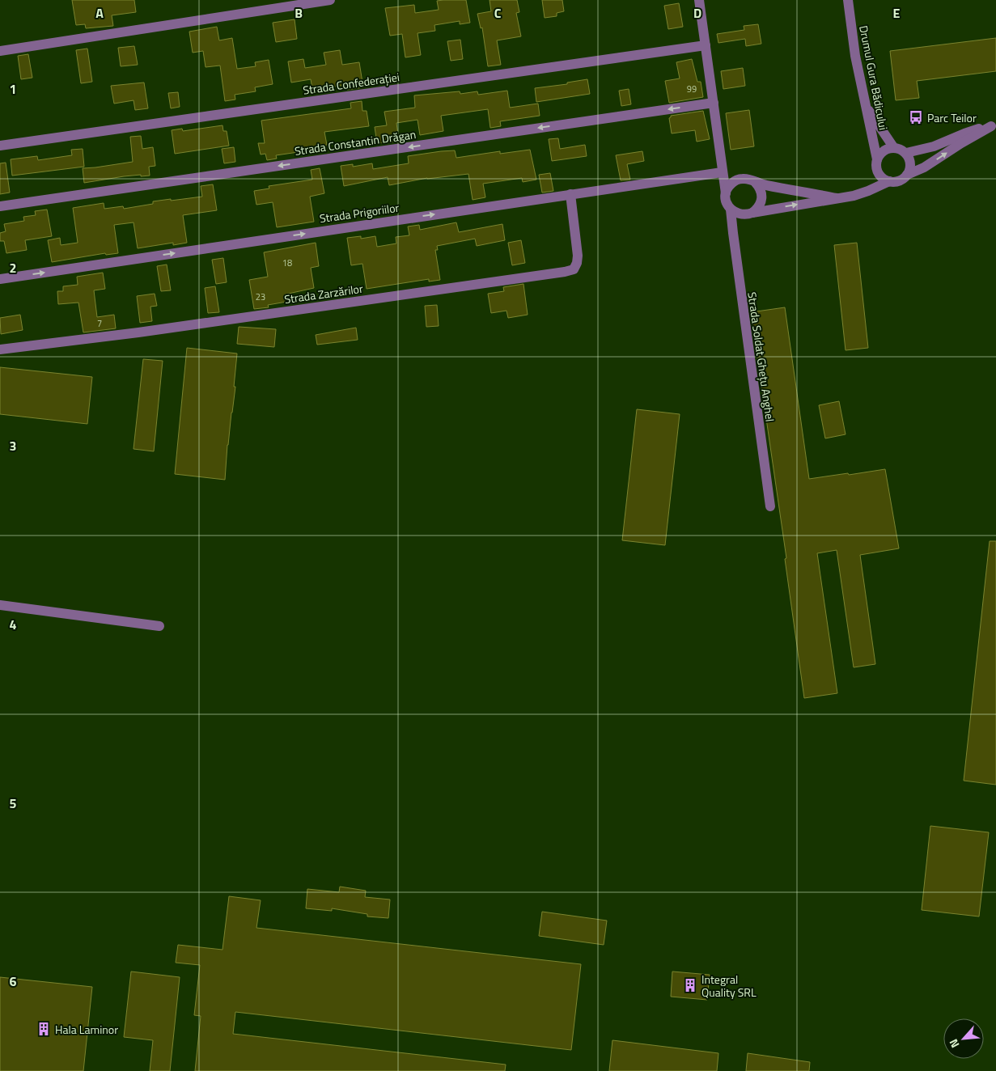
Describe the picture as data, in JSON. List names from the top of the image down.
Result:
{
  "streets": {
    "street": [
      "Drumul Gura Bădicului",
      "Strada Confederației",
      "Strada Constantin Drăgan",
      "Strada Prigoriilor",
      "Strada Zarzărilor",
      "Strada Soldat Ghețu Anghel"
    ]
  },
  "crossings": [
    ["Strada Prigoriilor", "Strada Zarzărilor"]
  ],
  "one_way": ["Strada Constantin Drăgan", "Strada Prigoriilor"],
  "places": {
    "bus stop": ["Parc Teilor"],
    "building": ["Integral Quality SRL", "Hala Laminor"]
  },
  "house_numbers": [
    "99",
    "18",
    "23",
    "7"
  ],
  "north": "bottom left",
  "grid": {
    "columns": [
      "A",
      "B",
      "C",
      "D",
      "E"
    ],
    "rows": [
      "1",
      "2",
      "3",
      "4",
      "5",
      "6"
    ]
  }
}
